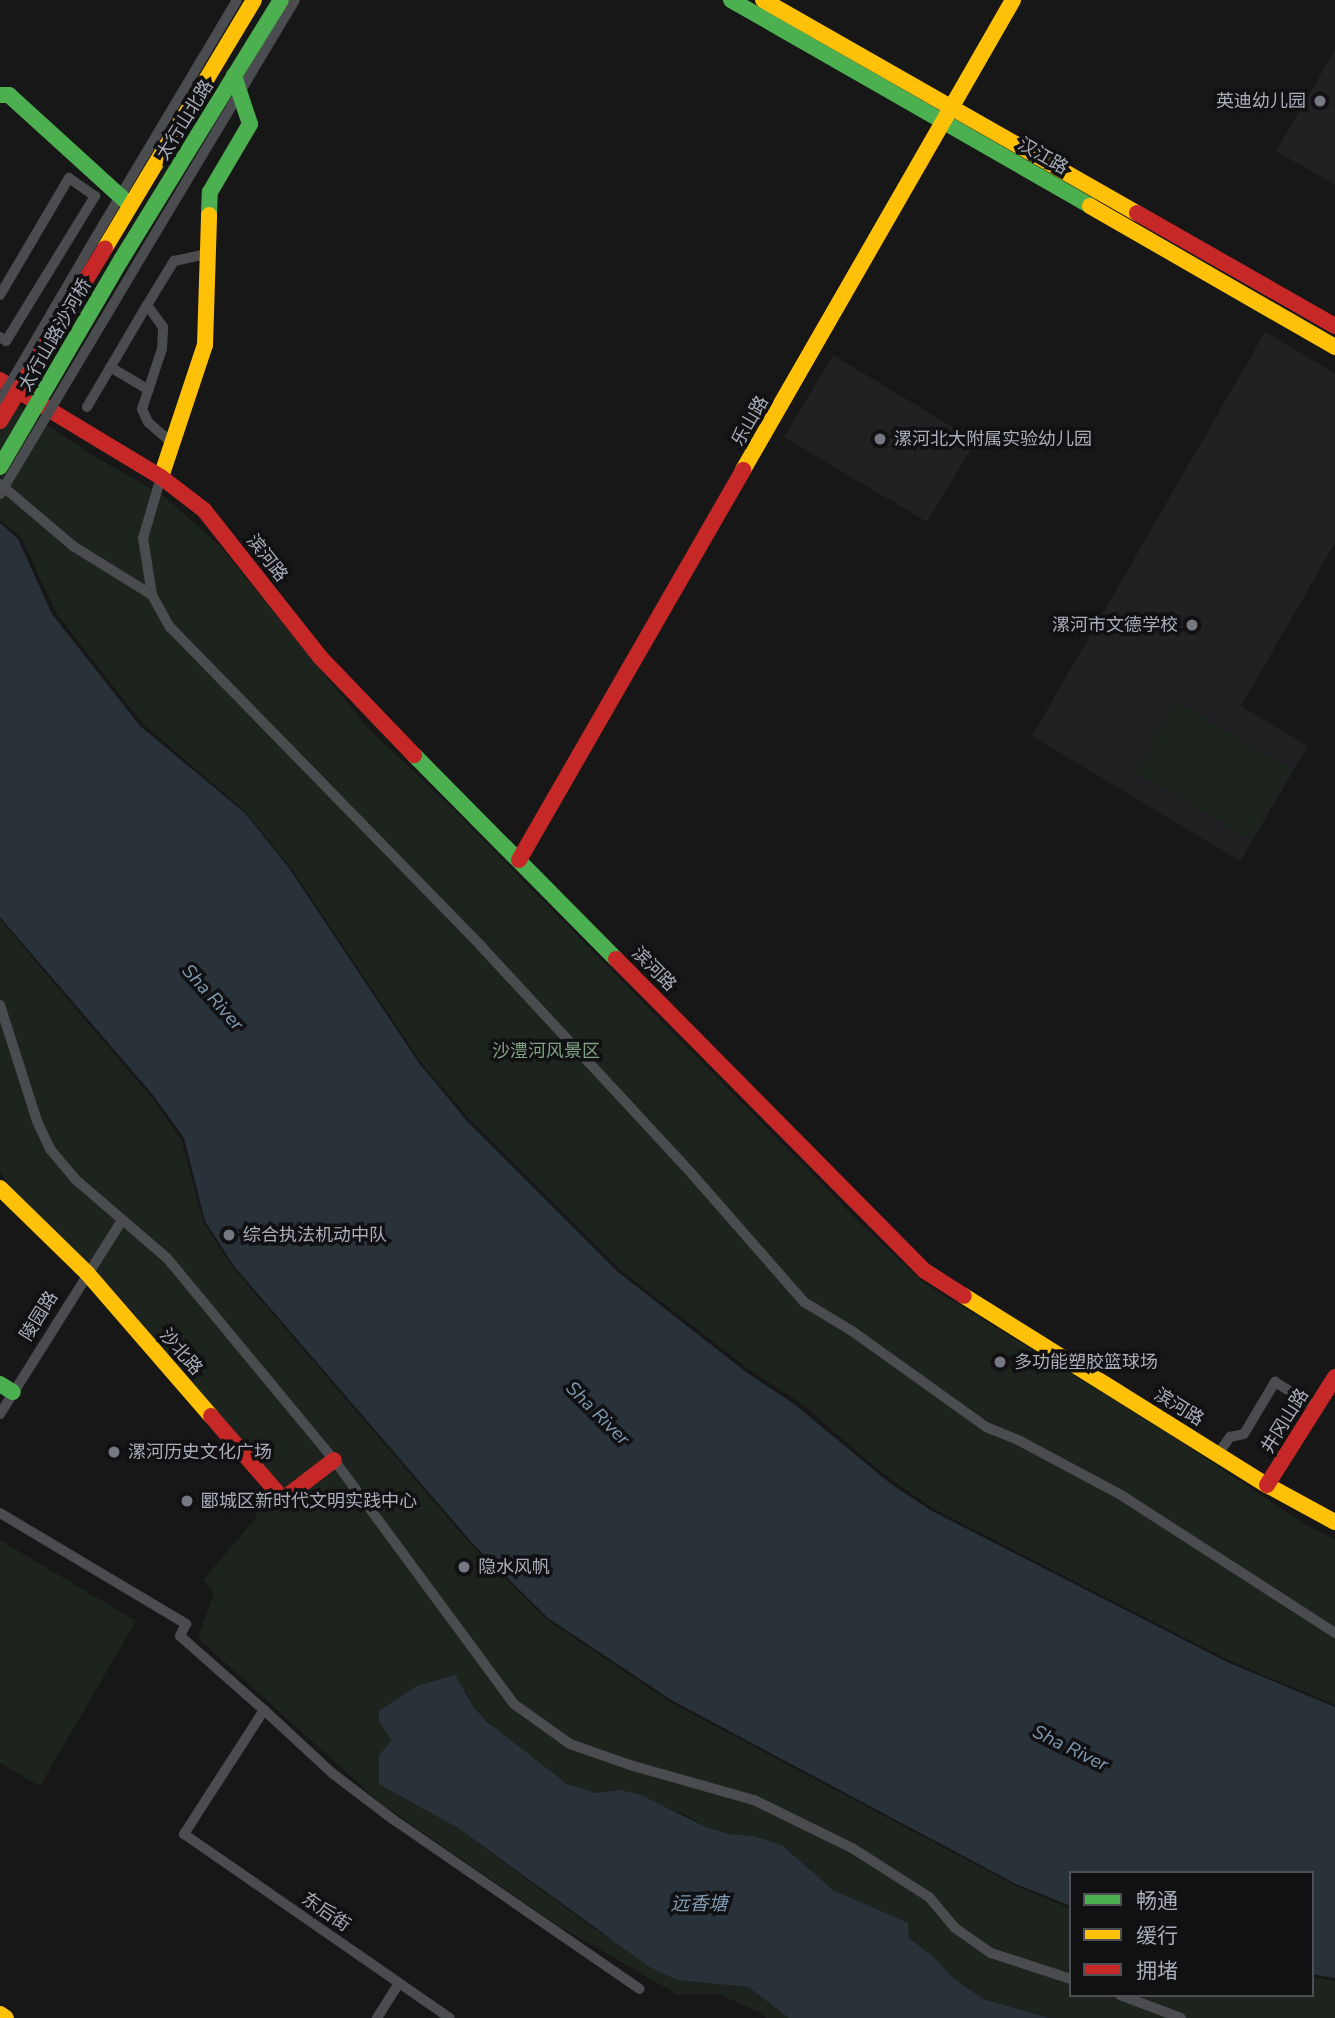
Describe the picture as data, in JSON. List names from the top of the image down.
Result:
{
  "streets": {
    "street": [
      "太行山北路",
      "汉江路",
      "太行山路沙河桥",
      "乐山路",
      "滨河路",
      "陵园路",
      "沙北路",
      "井冈山路",
      "东后街"
    ]
  },
  "crossings": [
    ["太行山北路", "太行山路沙河桥"],
    ["汉江路", "乐山路"],
    ["乐山路", "滨河路"],
    ["滨河路", "井冈山路"],
    ["陵园路", "沙北路"]
  ],
  "water": ["Sha River", "远香塘"],
  "parks": ["沙澧河风景区"],
  "places": [
    "英迪幼儿园",
    "漯河北大附属实验幼儿园",
    "漯河市文德学校",
    "综合执法机动中队",
    "多功能塑胶篮球场",
    "漯河历史文化广场",
    "郾城区新时代文明实践中心",
    "隐水风帆"
  ],
  "legend": ["畅通", "缓行", "拥堵"]
}
